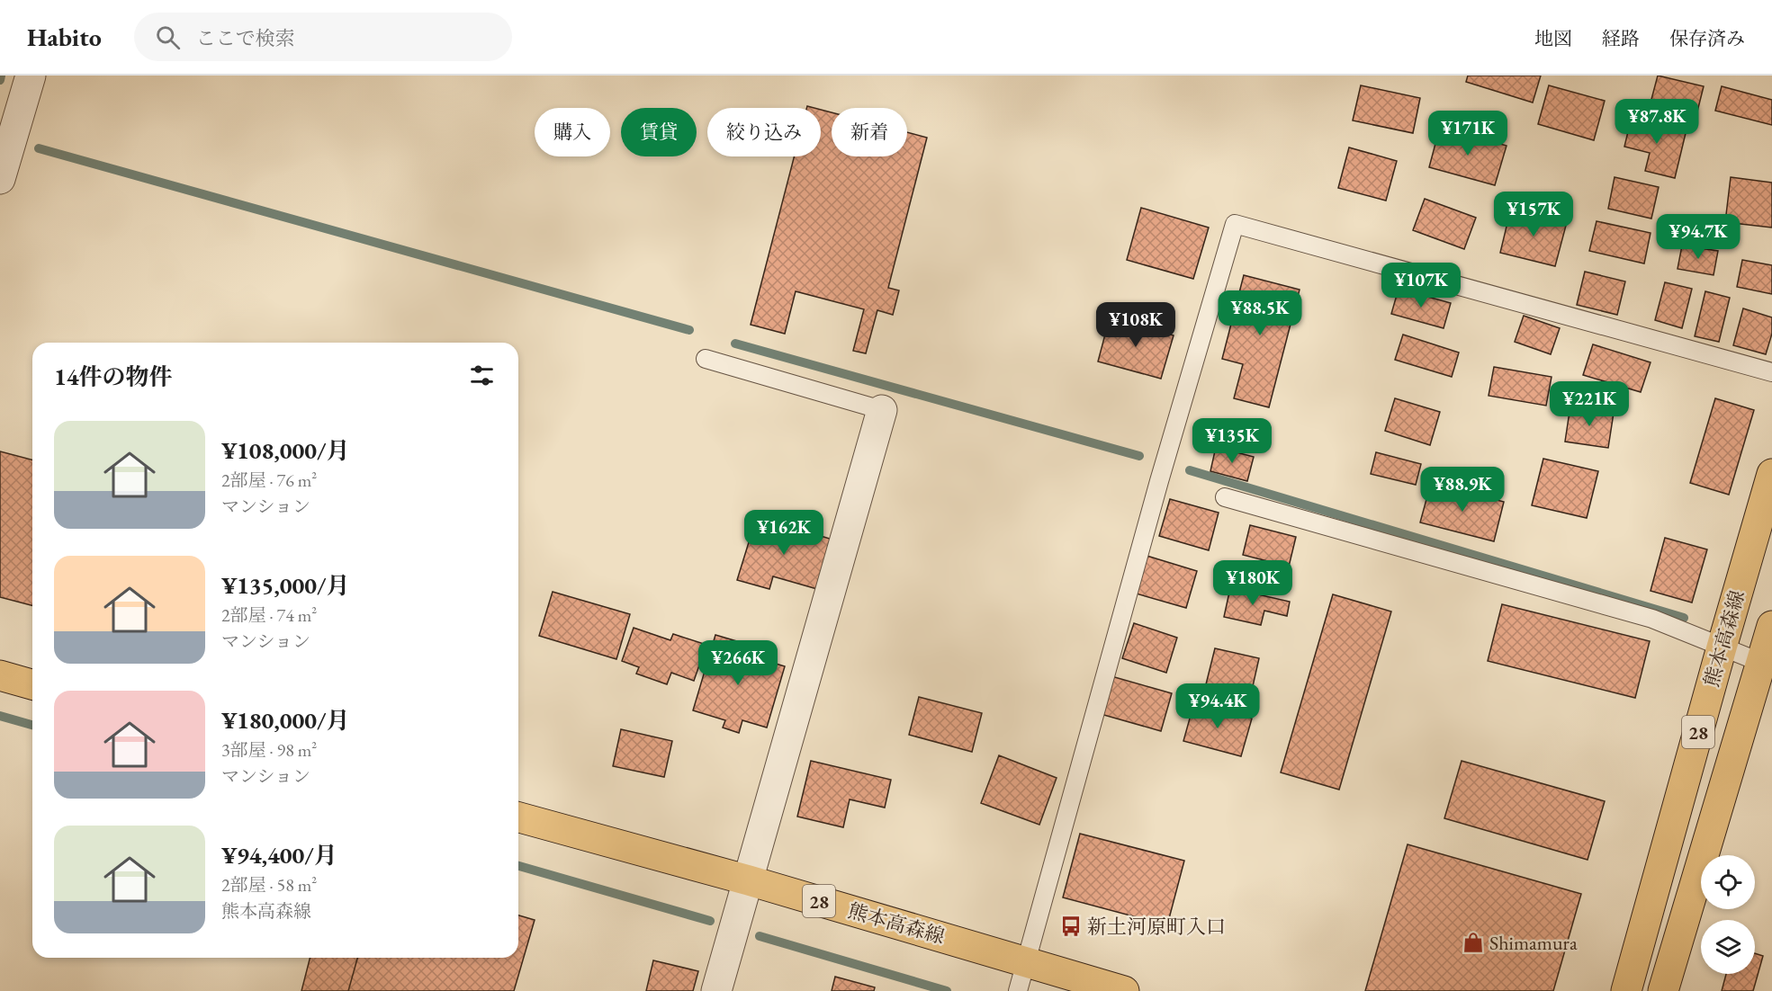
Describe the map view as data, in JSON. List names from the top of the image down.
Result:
{
  "streets": {
    "main road": ["熊本高森線", "28"]
  },
  "places": {
    "bus stop": ["新土河原町入口"],
    "shop": ["Shimamura"]
  },
  "page": {
    "header": "Habito",
    "search": "ここで検索",
    "nav": ["地図", "経路", "保存済み"],
    "price": [
      "¥87.8K",
      "¥171K",
      "¥157K",
      "¥94.7K",
      "¥107K",
      "¥88.5K",
      "¥108K",
      "¥221K",
      "¥135K",
      "¥88.9K",
      "¥162K",
      "¥180K",
      "¥266K",
      "¥94.4K"
    ],
    "chip": [
      "購入",
      "賃貸",
      "絞り込み",
      "新着"
    ],
    "heading": "14件の物件",
    "list": [
      {
        "name": "¥108,000/月",
        "note": "2部屋 · 76 m² · マンション"
      },
      {
        "name": "¥135,000/月",
        "note": "2部屋 · 74 m² · マンション"
      },
      {
        "name": "¥180,000/月",
        "note": "3部屋 · 98 m² · マンション"
      },
      {
        "name": "¥94,400/月",
        "note": "2部屋 · 58 m² · 熊本高森線"
      }
    ]
  }
}
